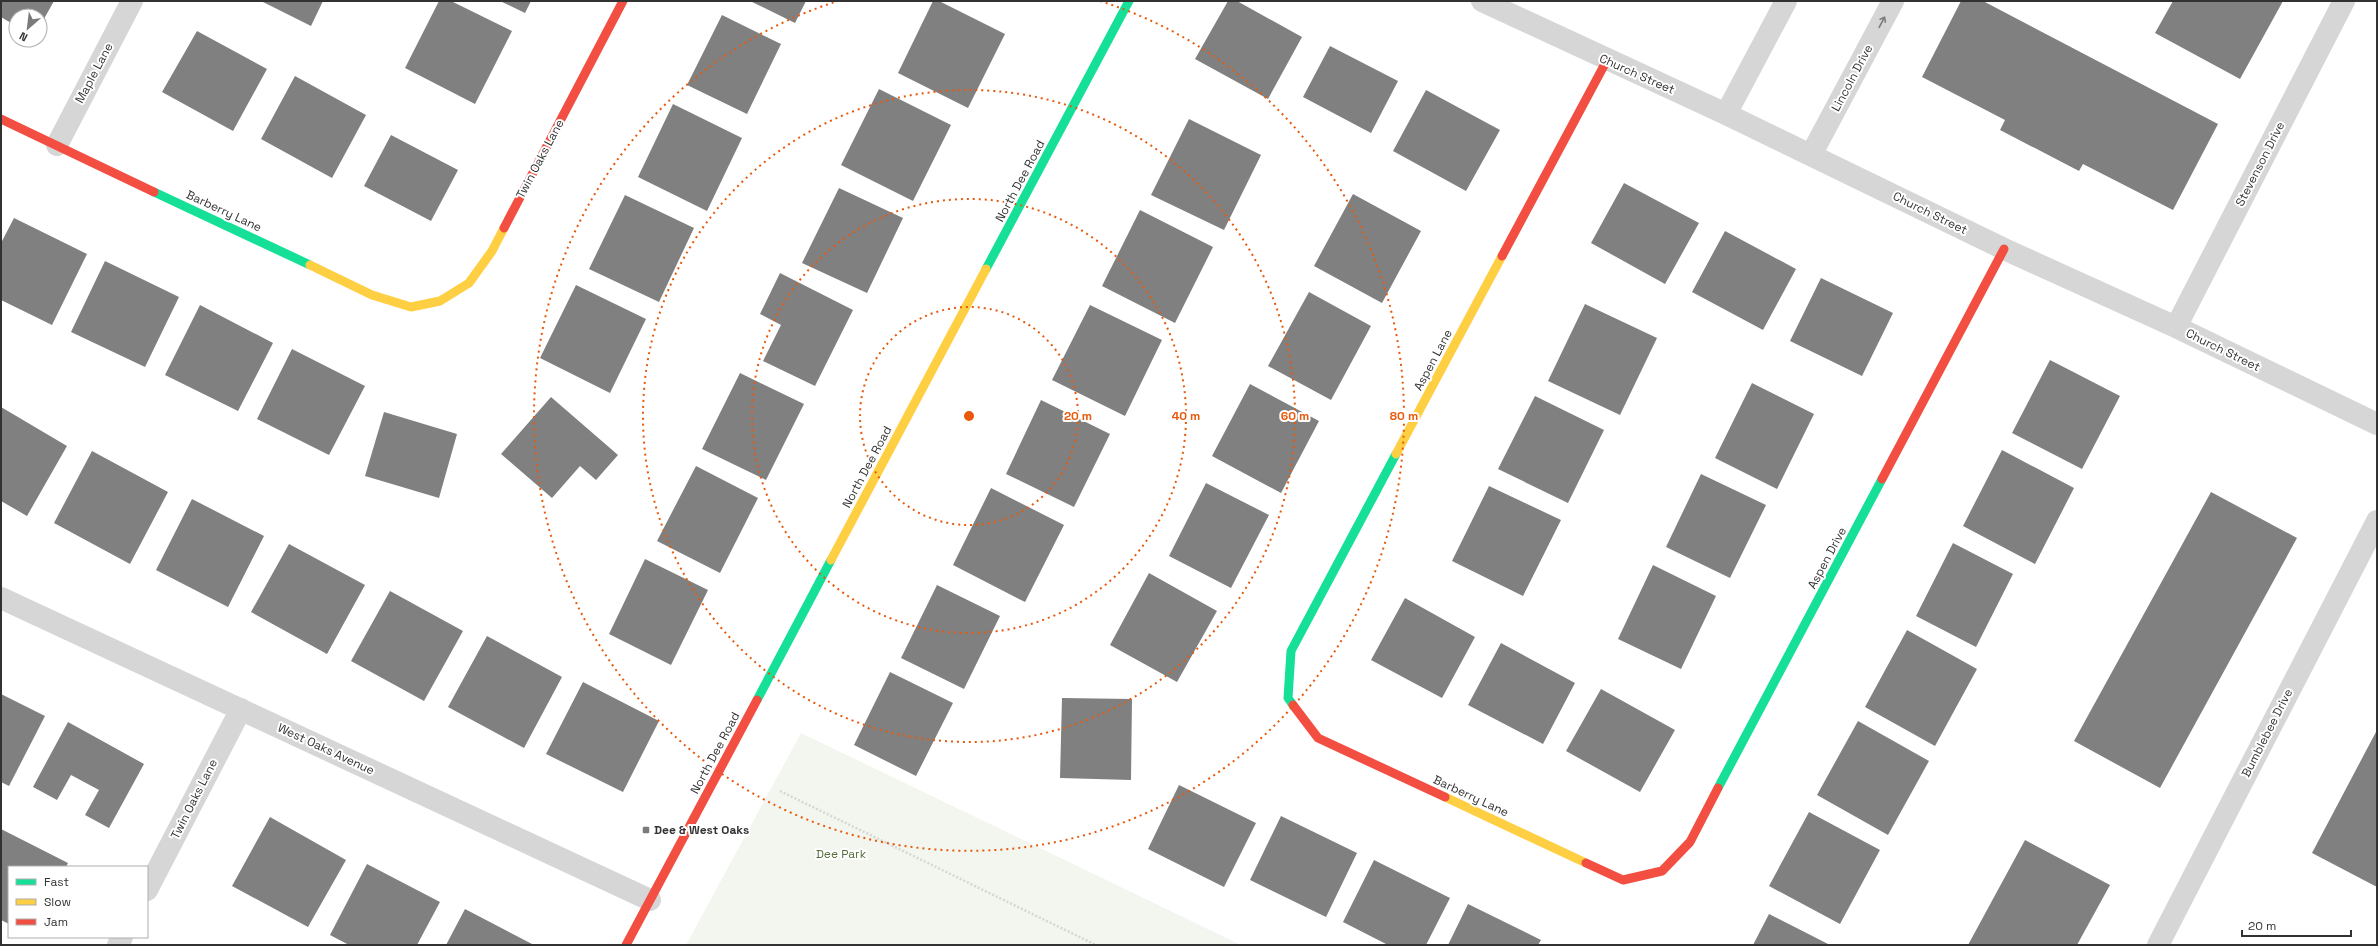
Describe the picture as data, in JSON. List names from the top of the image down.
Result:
{
  "streets": {
    "street": [
      "Maple Lane",
      "Church Street",
      "Lincoln Drive",
      "Twin Oaks Lane",
      "Stevenson Drive",
      "North Dee Road",
      "Barberry Lane",
      "Aspen Lane",
      "Aspen Drive",
      "Bumblebee Drive",
      "West Oaks Avenue"
    ]
  },
  "crossings": [
    ["Maple Lane", "Barberry Lane"],
    ["Church Street", "Lincoln Drive"],
    ["Church Street", "Stevenson Drive"],
    ["Church Street", "Aspen Lane"],
    ["Church Street", "Aspen Drive"],
    ["Twin Oaks Lane", "Barberry Lane"],
    ["Twin Oaks Lane", "West Oaks Avenue"],
    ["North Dee Road", "West Oaks Avenue"],
    ["Barberry Lane", "Aspen Lane"],
    ["Barberry Lane", "Aspen Drive"]
  ],
  "parks": ["Dee Park"],
  "places": {
    "transit": ["Dee & West Oaks"]
  },
  "legend": ["Fast", "Slow", "Jam"],
  "scale_bar": "20 m",
  "north": "bottom left",
  "rings": [
    "20 m",
    "40 m",
    "60 m",
    "80 m"
  ]
}
